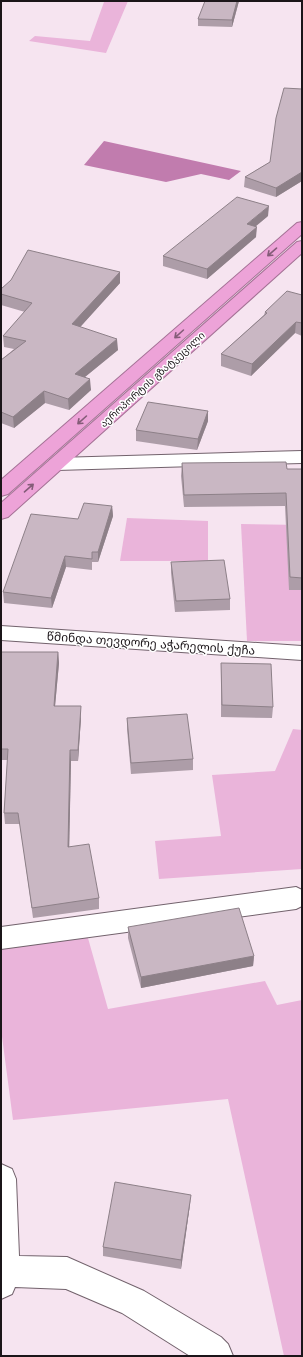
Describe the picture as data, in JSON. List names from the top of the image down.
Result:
{
  "streets": {
    "highway": ["აეროპორტის გზატკეცილი"],
    "street": ["წმინდა თევდორე აჭარელის ქუჩა"]
  }
}
